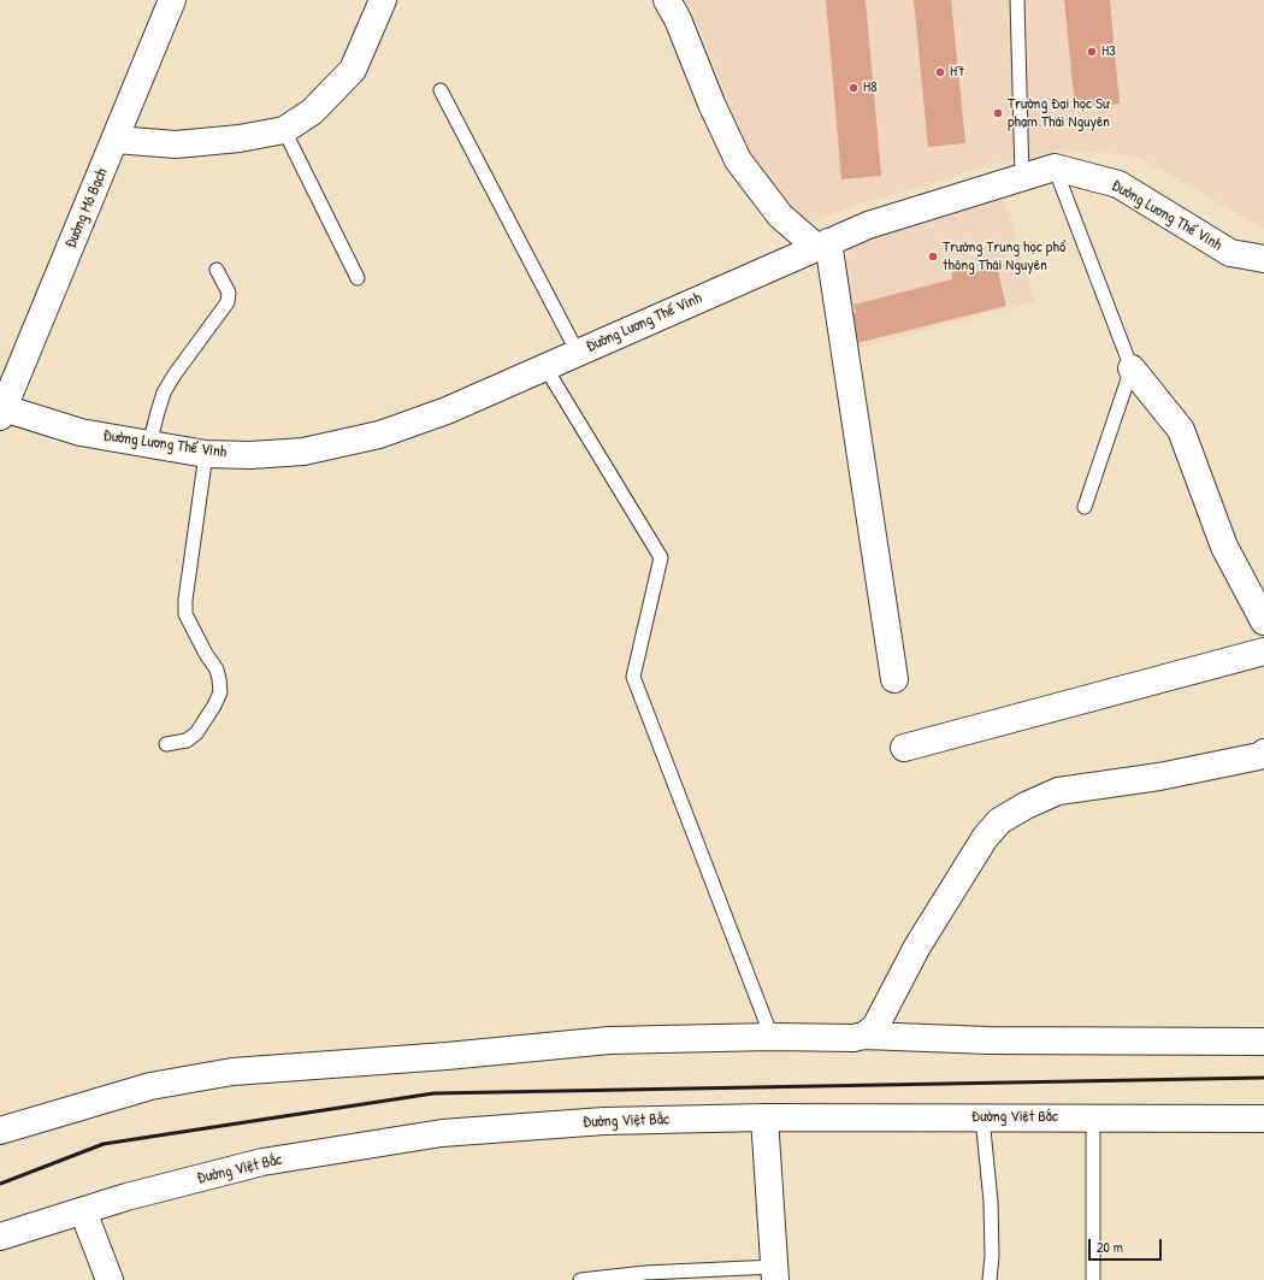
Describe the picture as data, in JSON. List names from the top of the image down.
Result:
{
  "streets": {
    "street": ["Đường Mỏ Bạch", "Đường Lương Thế Vinh", "Đường Việt Bắc"]
  },
  "crossings": [
    ["Đường Mỏ Bạch", "Đường Lương Thế Vinh"]
  ],
  "places": [
    "H3",
    "H7",
    "H8",
    "Trường Đại học Sư phạm Thái Nguyên",
    "Trường Trung học phổ thông Thái Nguyên"
  ],
  "scale_bar": "20 m"
}
